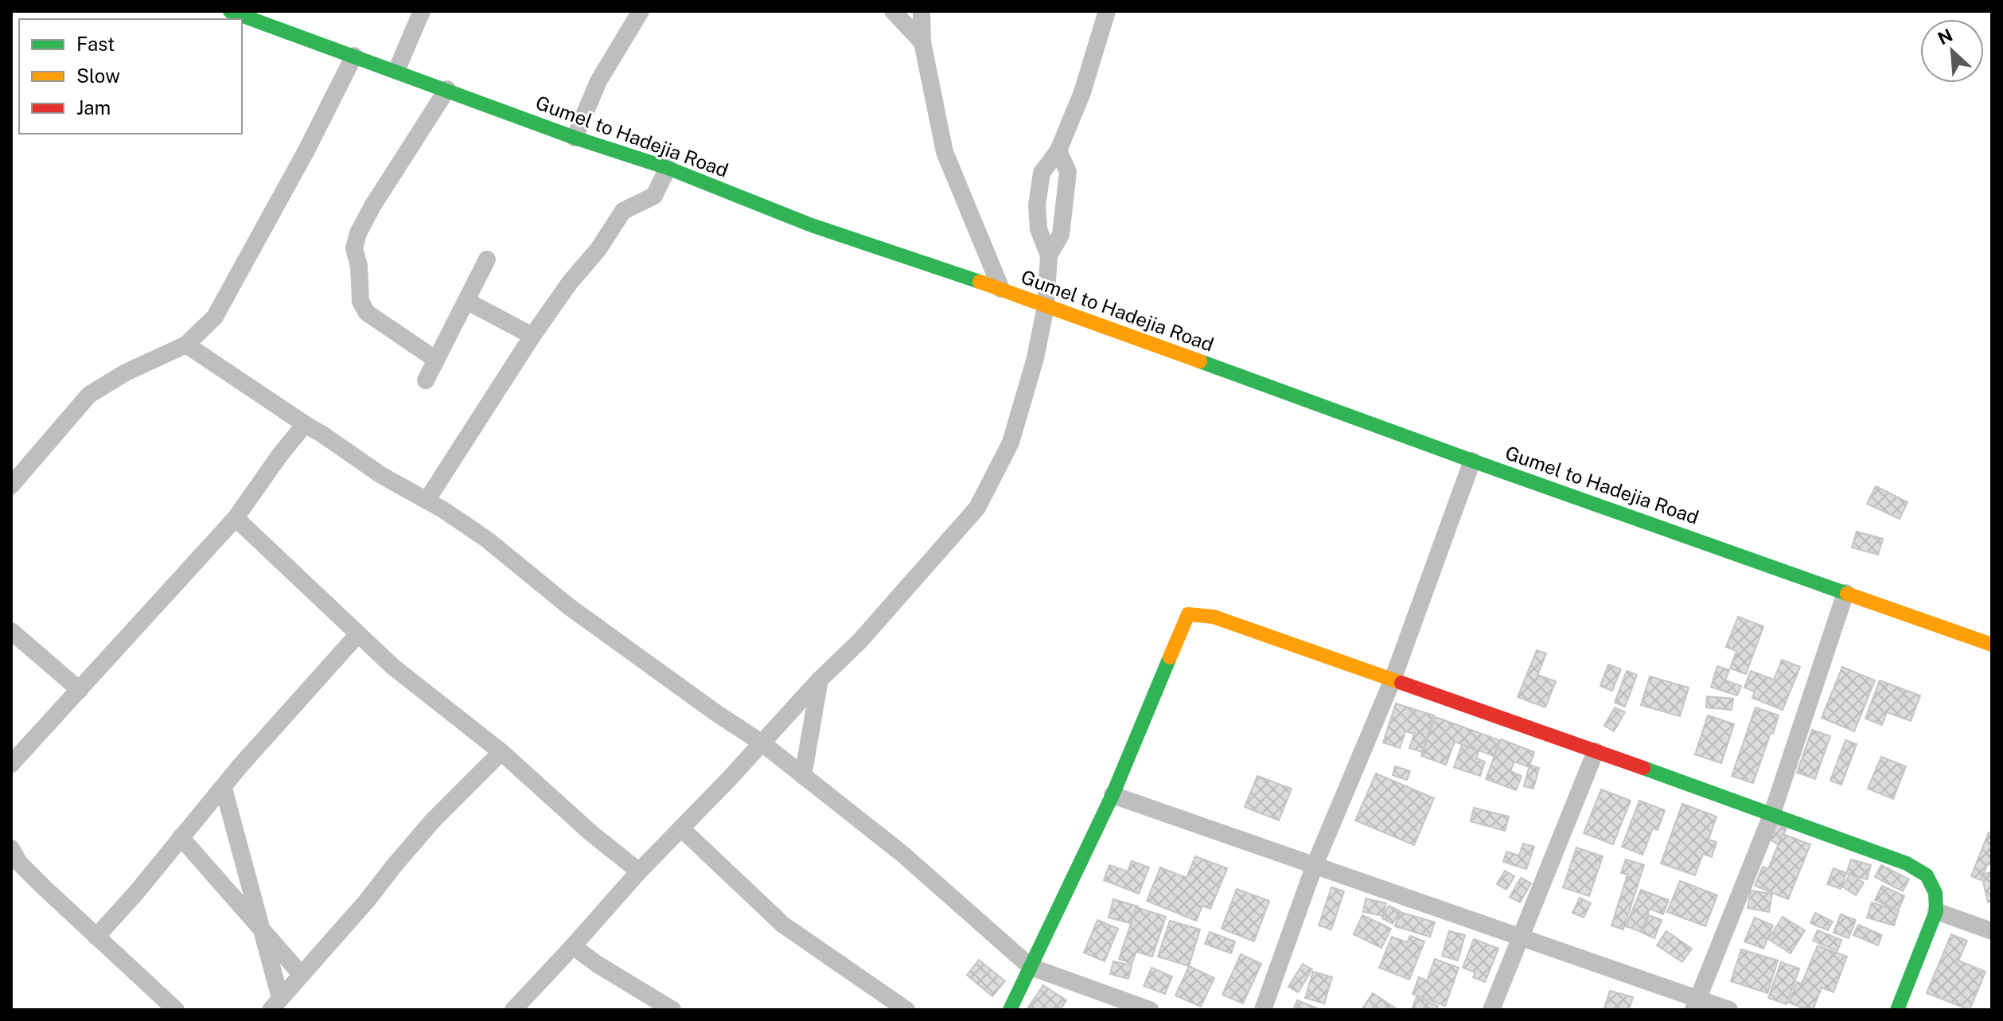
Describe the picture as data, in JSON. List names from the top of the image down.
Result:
{
  "streets": {
    "main road": ["Gumel to Hadejia Road"]
  },
  "legend": ["Fast", "Slow", "Jam"],
  "north": "top left"
}
